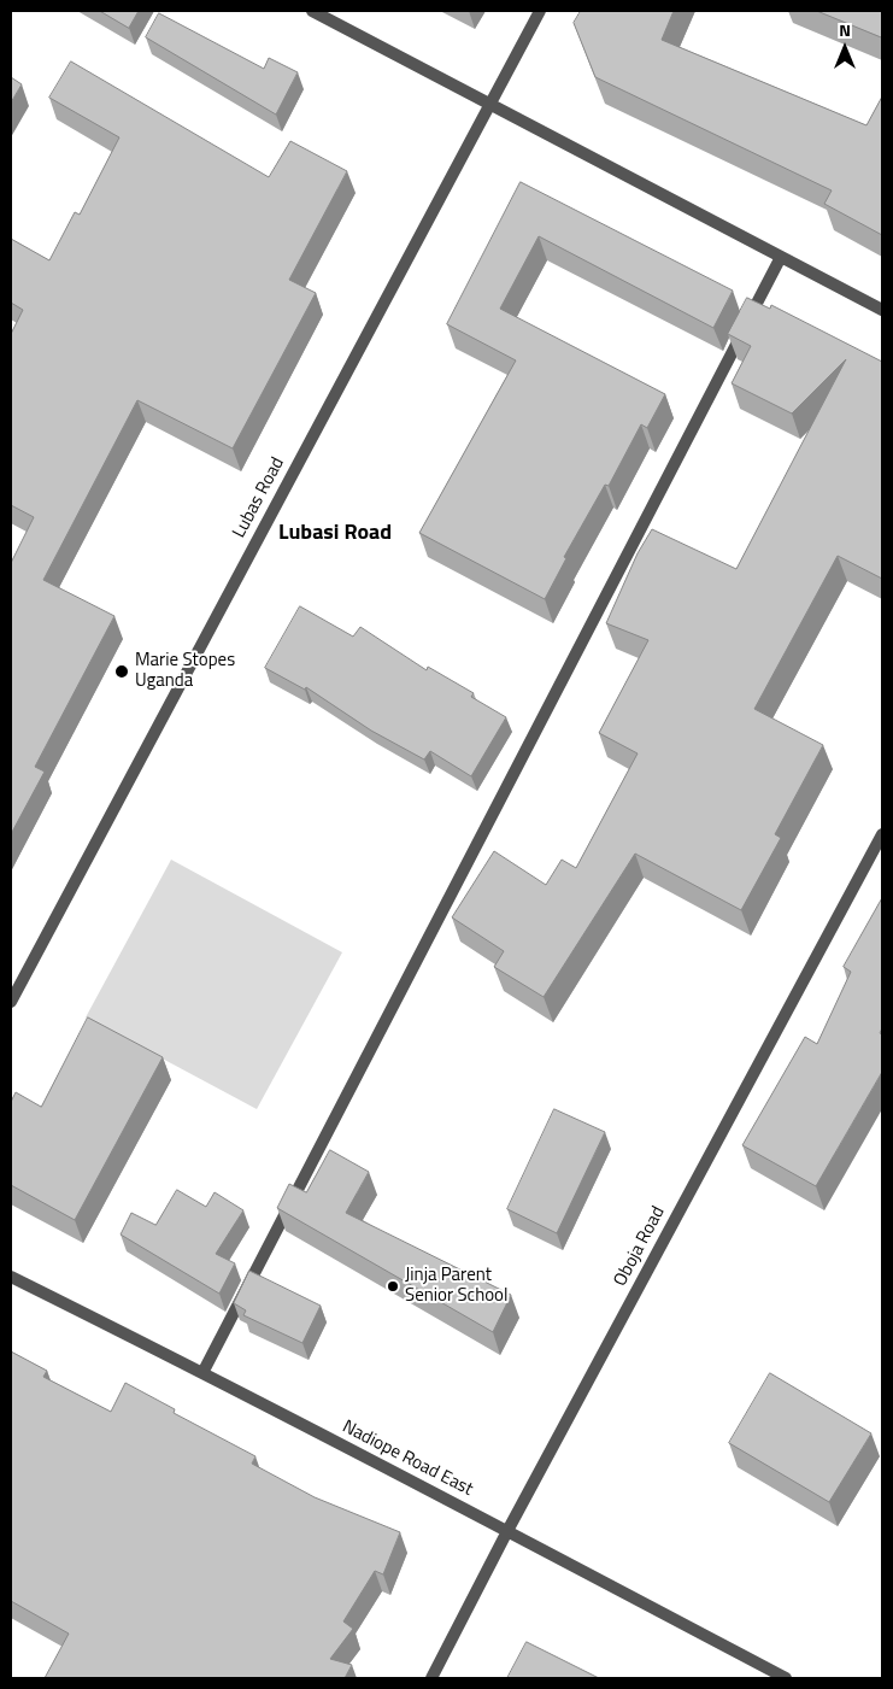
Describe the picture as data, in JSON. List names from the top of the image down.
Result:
{
  "streets": {
    "street": ["Lubas Road", "Oboja Road", "Nadiope Road East"]
  },
  "crossings": [
    ["Oboja Road", "Nadiope Road East"]
  ],
  "districts": ["Lubasi Road"],
  "places": ["Marie Stopes Uganda", "Jinja Parent Senior School"],
  "north": "top"
}
